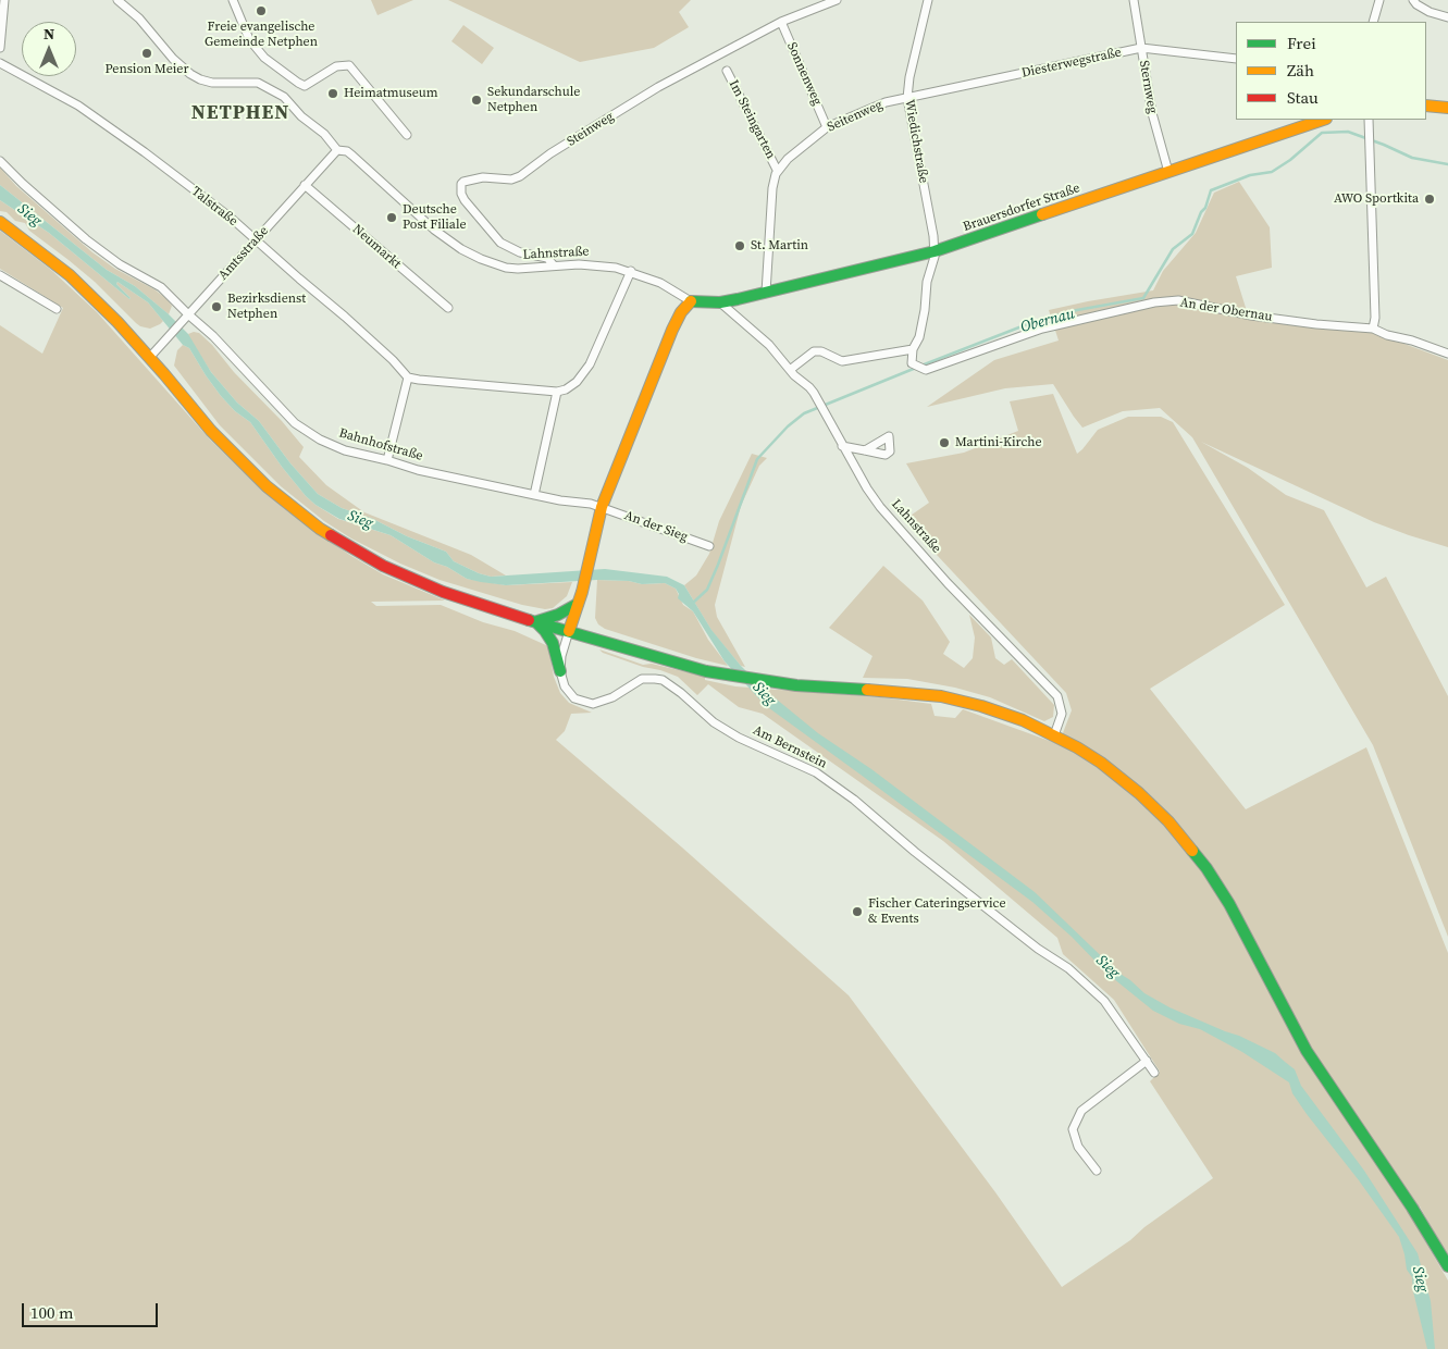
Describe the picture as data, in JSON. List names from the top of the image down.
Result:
{
  "streets": {
    "main road": ["Brauersdorfer Straße", "Lahnstraße"],
    "street": [
      "Diesterwegstraße",
      "Sonnenweg",
      "Sternweg",
      "Seitenweg",
      "Im Steingarten",
      "Steinweg",
      "Wiedichstraße",
      "Talstraße",
      "Neumarkt",
      "Amtsstraße",
      "An der Obernau",
      "Bahnhofstraße",
      "An der Sieg",
      "Am Bernstein"
    ]
  },
  "crossings": [
    ["Diesterwegstraße", "Sternweg"],
    ["Diesterwegstraße", "Seitenweg"],
    ["Diesterwegstraße", "Wiedichstraße"],
    ["Sonnenweg", "Seitenweg"],
    ["Sonnenweg", "Steinweg"],
    ["Sternweg", "Brauersdorfer Straße"],
    ["Seitenweg", "Im Steingarten"],
    ["Seitenweg", "Wiedichstraße"],
    ["Steinweg", "Lahnstraße"],
    ["Wiedichstraße", "Brauersdorfer Straße"],
    ["Wiedichstraße", "An der Obernau"],
    ["Talstraße", "Amtsstraße"],
    ["Brauersdorfer Straße", "Lahnstraße"],
    ["Brauersdorfer Straße", "An der Obernau"],
    ["Neumarkt", "Amtsstraße"],
    ["Amtsstraße", "Lahnstraße"],
    ["Amtsstraße", "Bahnhofstraße"],
    ["Bahnhofstraße", "An der Sieg"]
  ],
  "districts": ["NETPHEN"],
  "water": ["Sieg", "Obernau"],
  "places": [
    "Freie evangelische Gemeinde Netphen",
    "Pension Meier",
    "Heimatmuseum",
    "Sekundarschule Netphen",
    "AWO Sportkita",
    "Deutsche Post Filiale",
    "St. Martin",
    "Bezirksdienst Netphen",
    "Martini-Kirche",
    "Fischer Cateringservice & Events"
  ],
  "legend": ["Frei", "Zäh", "Stau"],
  "scale_bar": "100 m",
  "north": "top"
}
